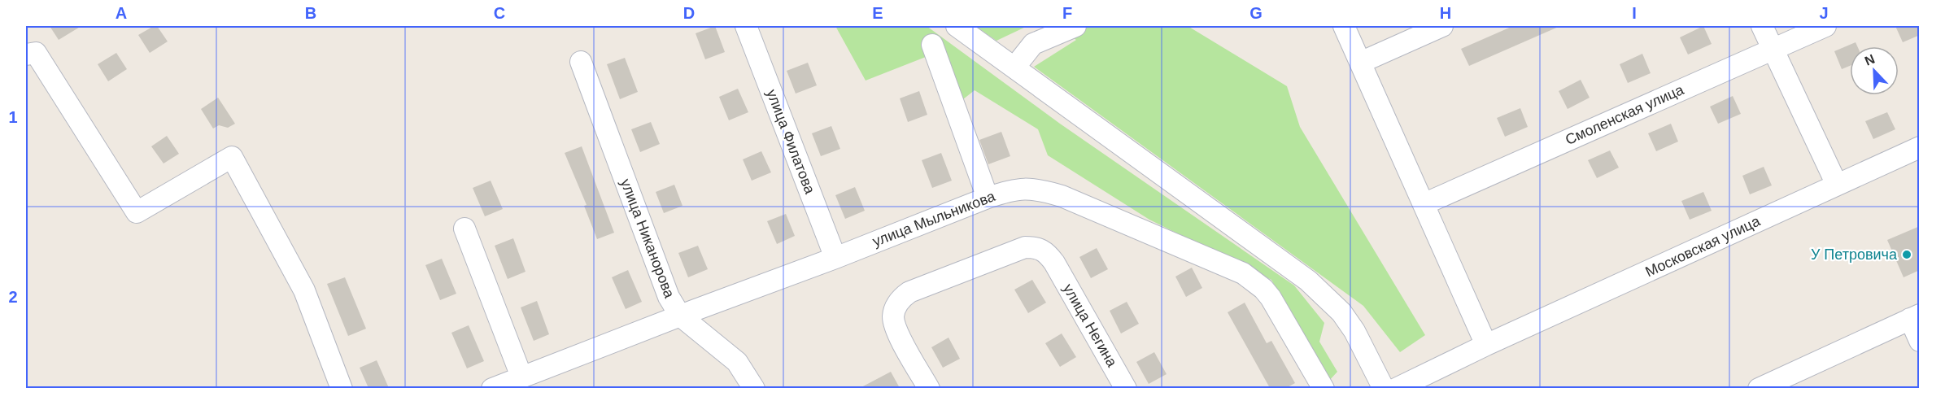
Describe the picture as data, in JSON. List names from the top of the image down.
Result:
{
  "streets": {
    "street": [
      "Смоленская улица",
      "улица Филатова",
      "улица Мыльникова",
      "улица Никанорова",
      "Московская улица",
      "улица Негина"
    ]
  },
  "crossings": [
    ["улица Филатова", "улица Мыльникова"],
    ["улица Мыльникова", "улица Никанорова"]
  ],
  "places": ["У Петровича"],
  "north": "top left",
  "grid": {
    "columns": [
      "A",
      "B",
      "C",
      "D",
      "E",
      "F",
      "G",
      "H",
      "I",
      "J"
    ],
    "rows": ["1", "2"]
  }
}
